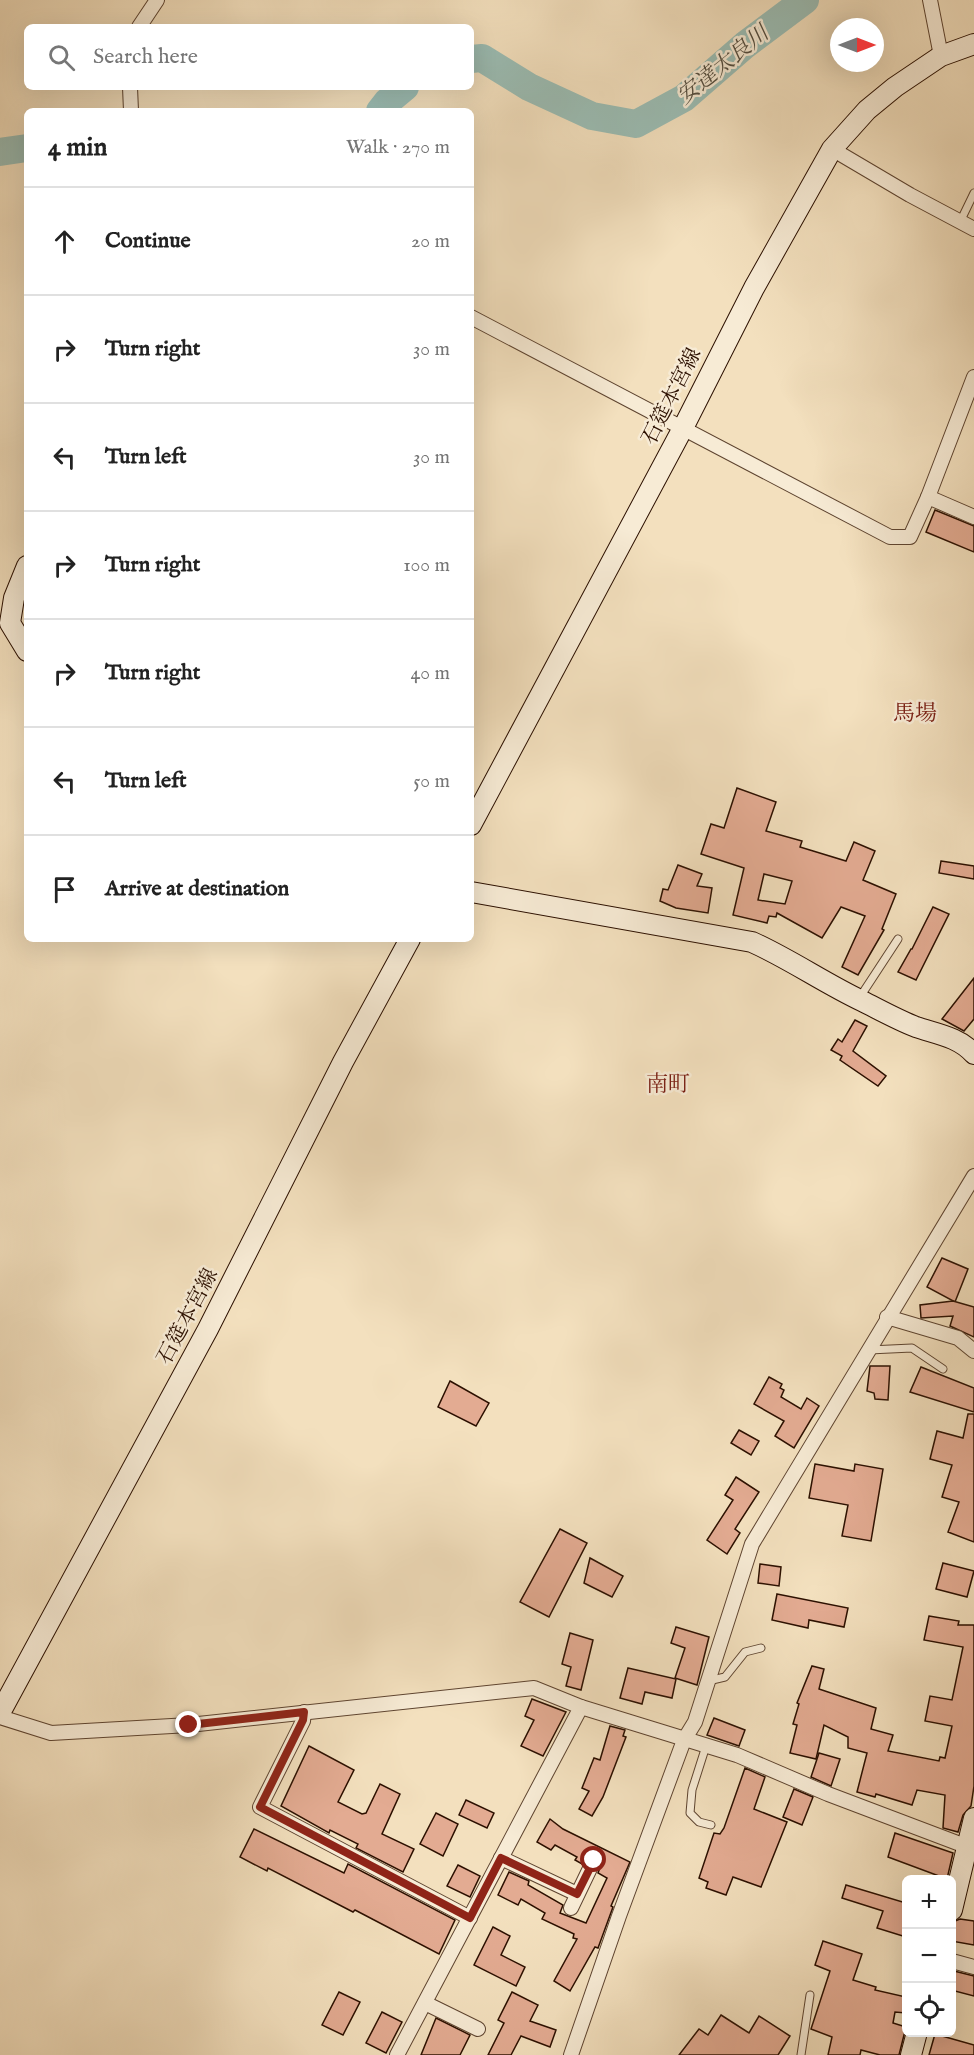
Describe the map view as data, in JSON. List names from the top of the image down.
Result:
{
  "streets": {
    "main road": ["石筵本宮線"]
  },
  "districts": ["馬場", "南町"],
  "water": ["安達太良川"],
  "north": "right",
  "page": {
    "search": "Search here",
    "heading": ["4 min", "Walk · 270 m"],
    "list": [
      ["Continue", "20 m"],
      ["Turn right", "30 m"],
      ["Turn left", "30 m"],
      ["Turn right", "100 m"],
      ["Turn right", "40 m"],
      ["Turn left", "50 m"],
      "Arrive at destination"
    ],
    "map_buttons": ["+", "−"]
  }
}
